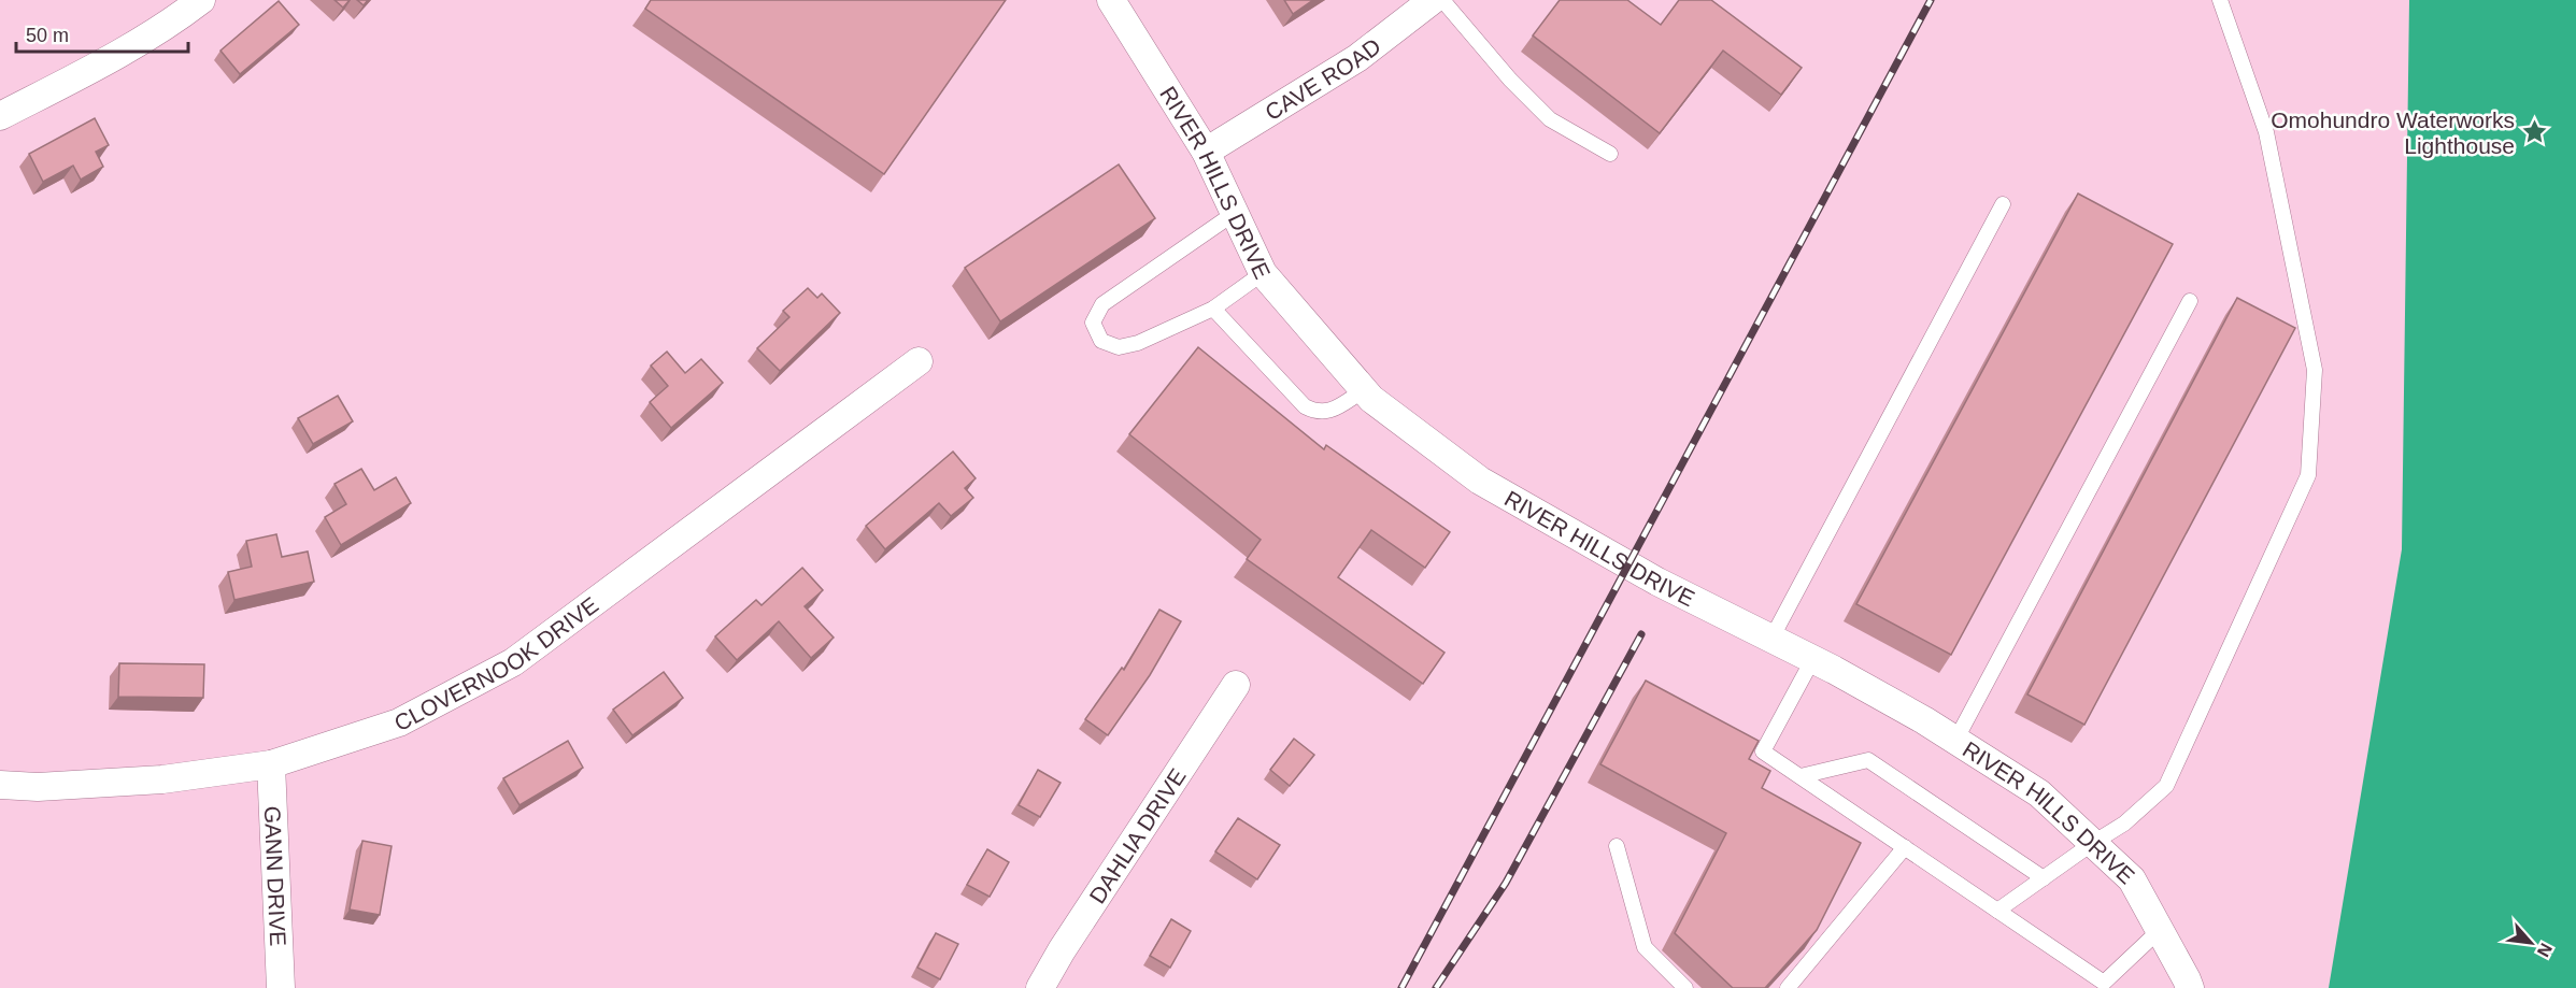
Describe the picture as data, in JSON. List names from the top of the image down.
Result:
{
  "streets": {
    "street": [
      "CAVE ROAD",
      "RIVER HILLS DRIVE",
      "CLOVERNOOK DRIVE",
      "DAHLIA DRIVE",
      "GANN DRIVE"
    ]
  },
  "crossings": [
    ["CAVE ROAD", "RIVER HILLS DRIVE"],
    ["CLOVERNOOK DRIVE", "GANN DRIVE"]
  ],
  "places": {
    "place": ["Omohundro Waterworks Lighthouse"]
  },
  "scale_bar": "50 m",
  "north": "bottom right"
}
